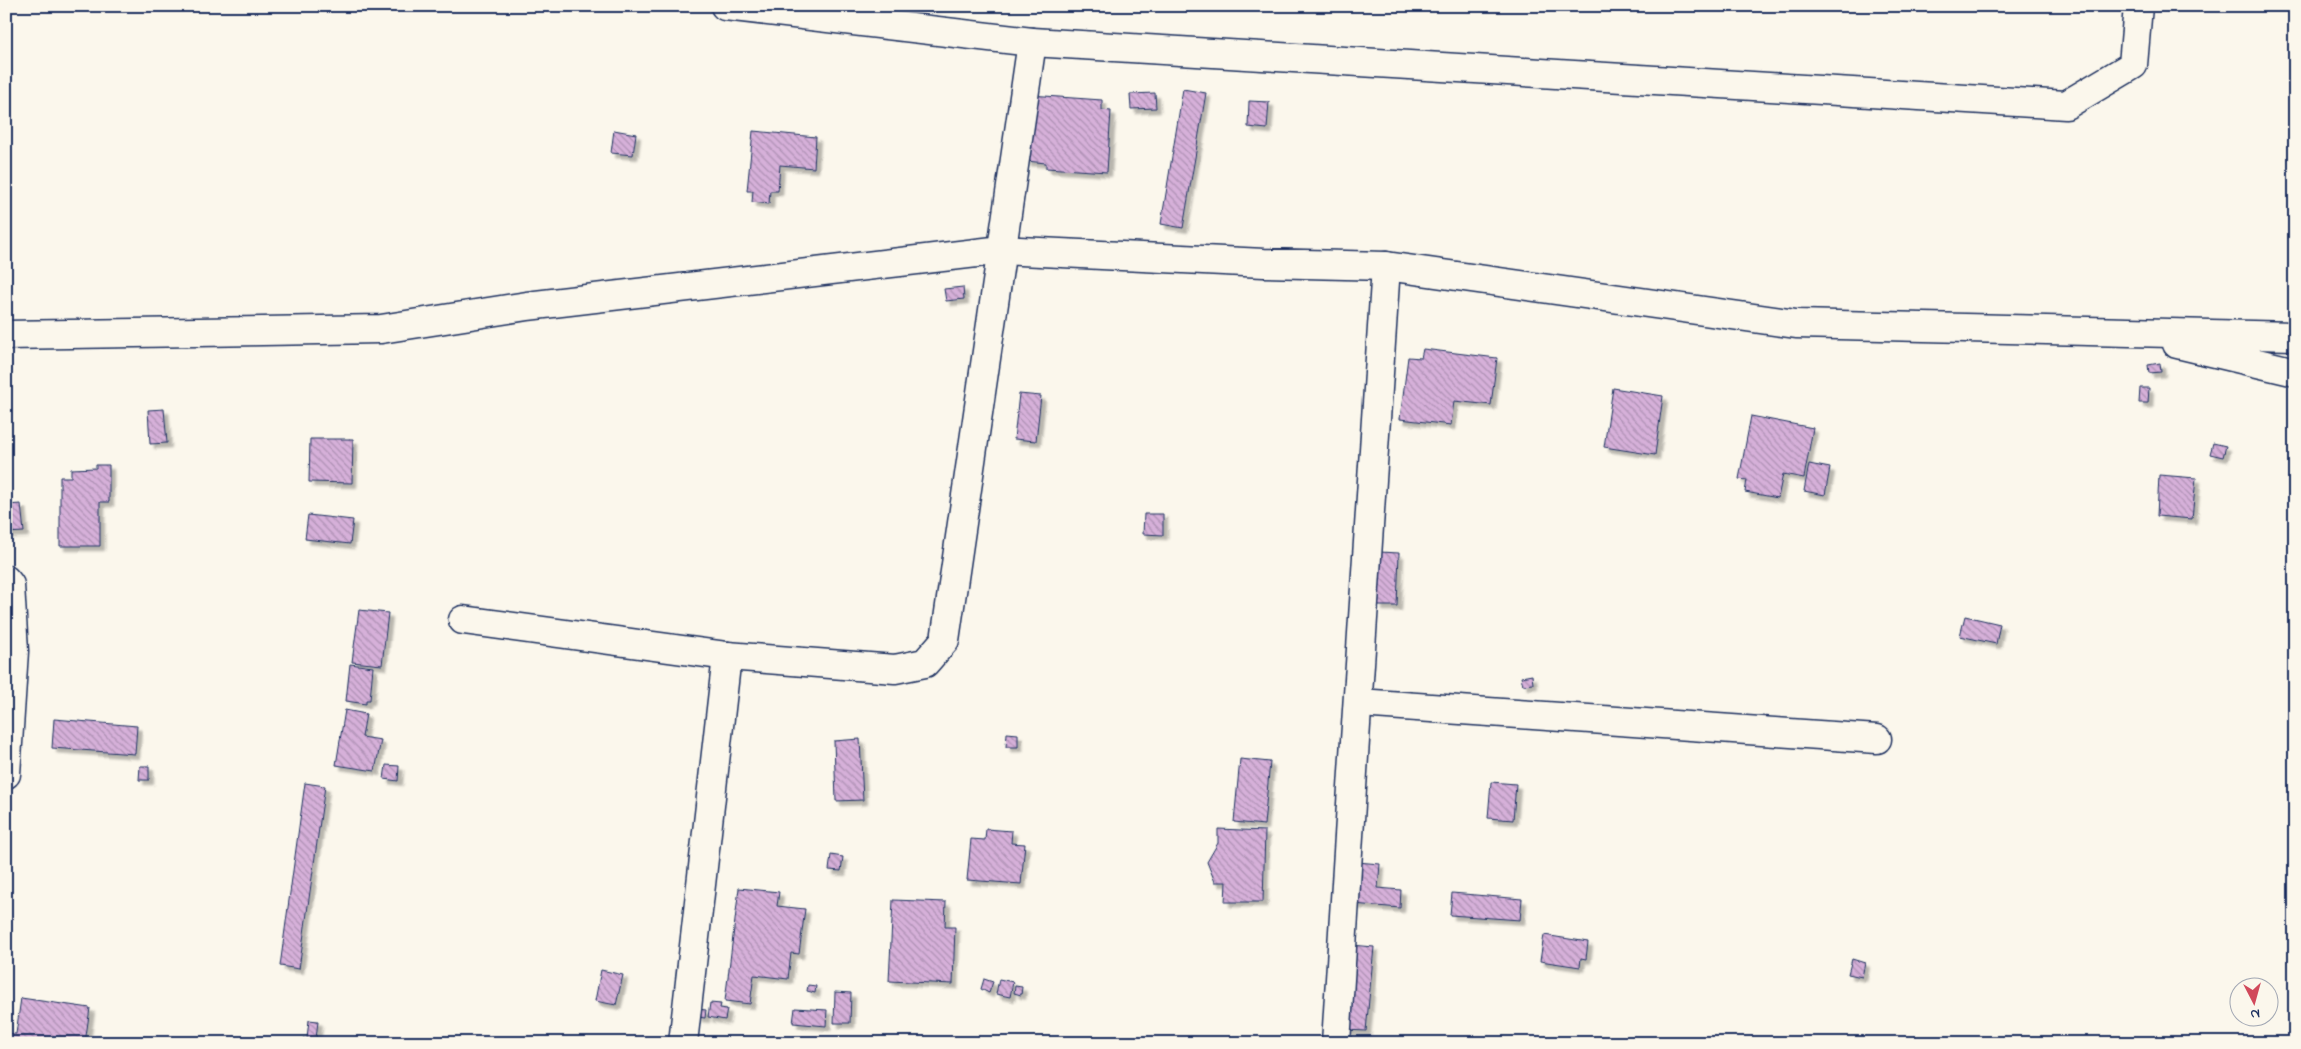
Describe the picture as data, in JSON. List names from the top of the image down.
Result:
{
  "north": "bottom"
}
